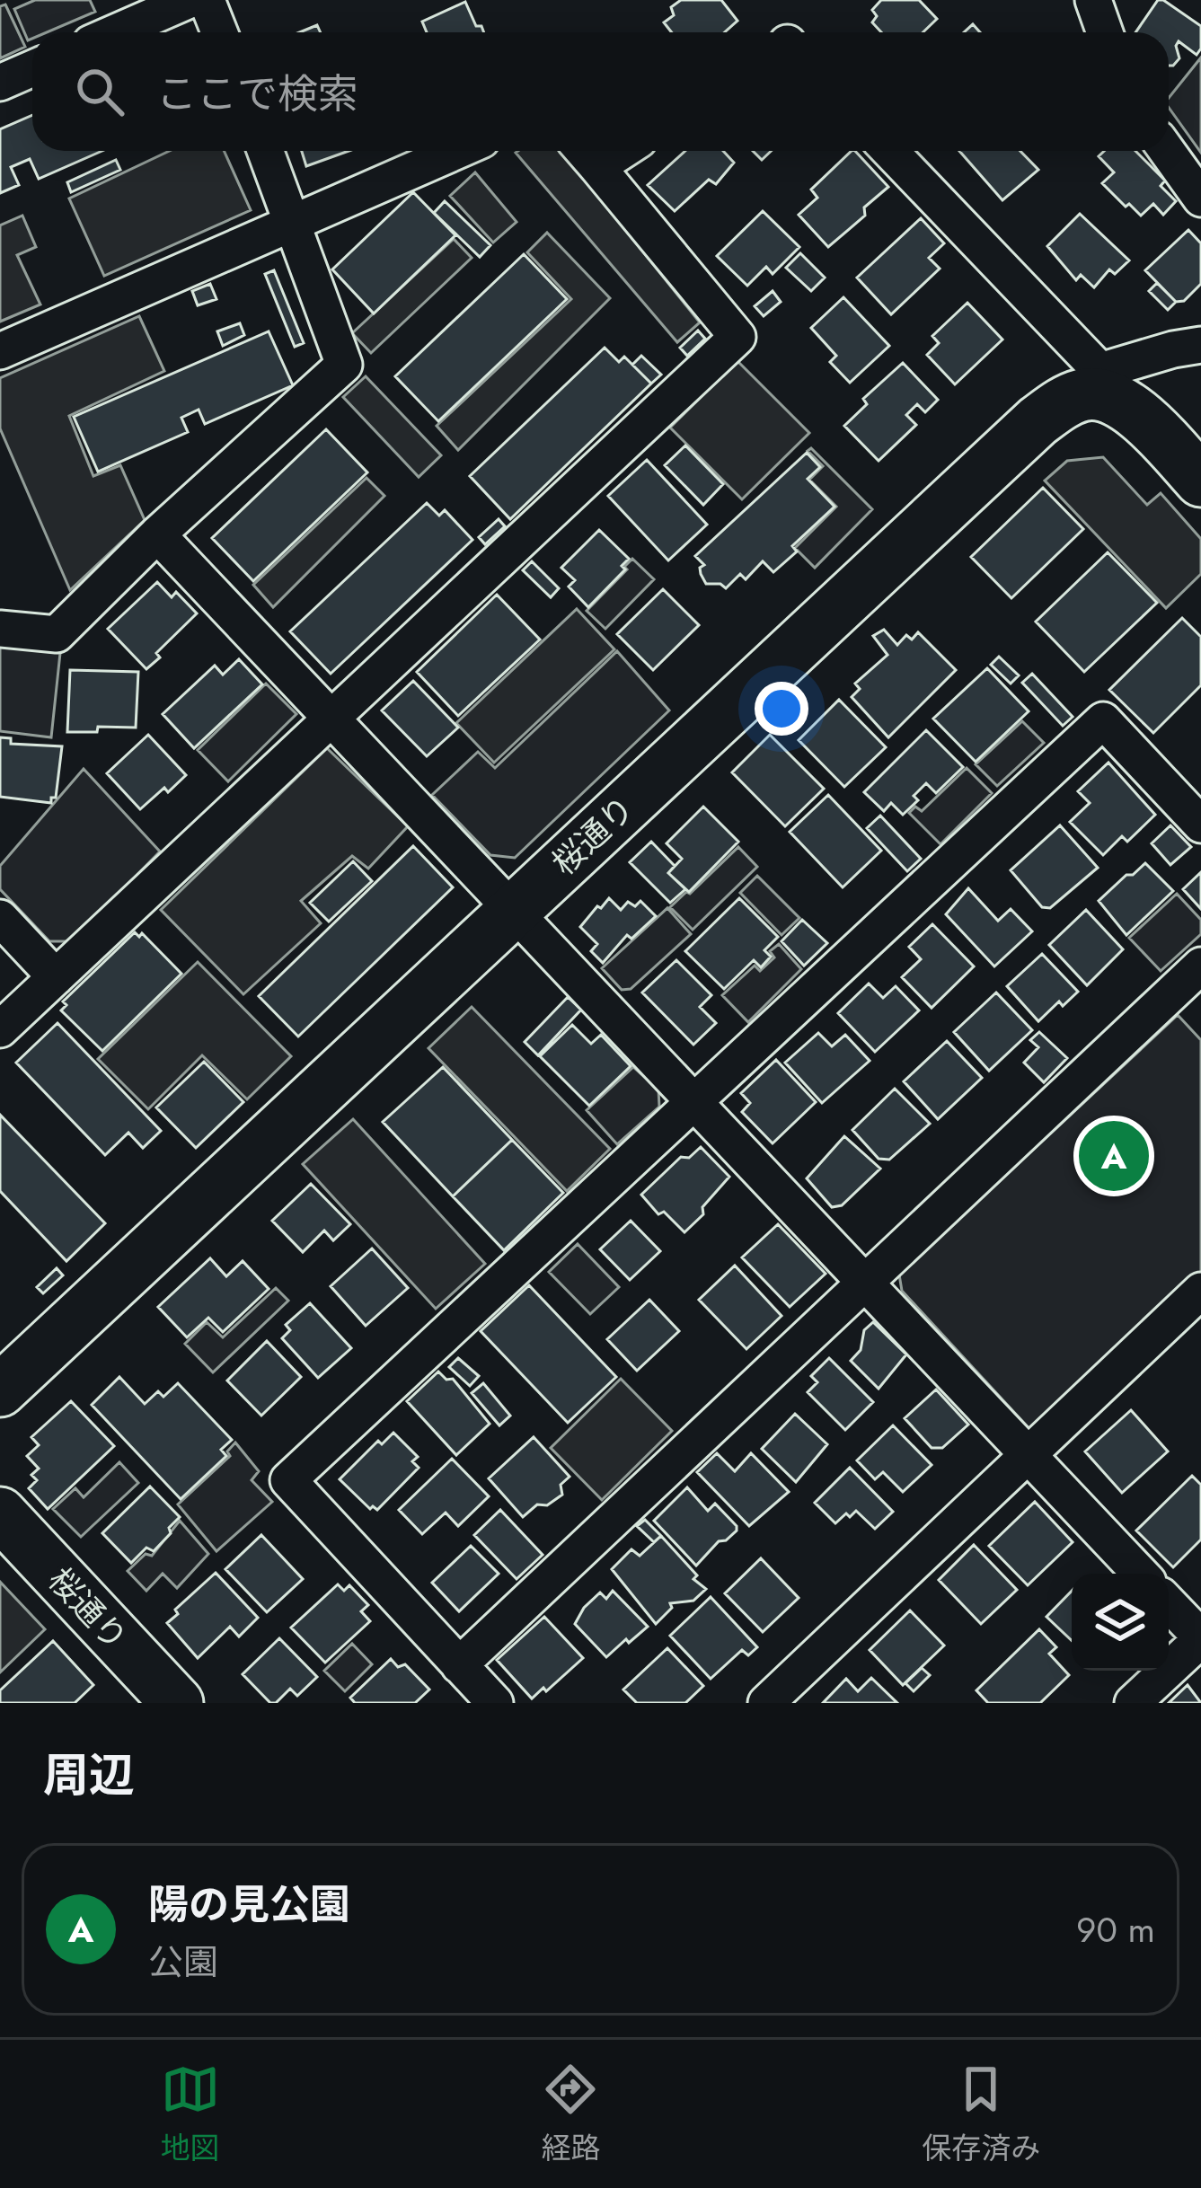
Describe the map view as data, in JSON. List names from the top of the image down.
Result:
{
  "streets": {
    "street": ["桜通り"]
  },
  "page": {
    "search": "ここで検索",
    "pins": "A",
    "heading": "周辺",
    "list": [
      {
        "mark": "A",
        "name": "陽の見公園",
        "note": "公園",
        "value": "90 m"
      }
    ],
    "nav": ["地図", "経路", "保存済み"]
  }
}
